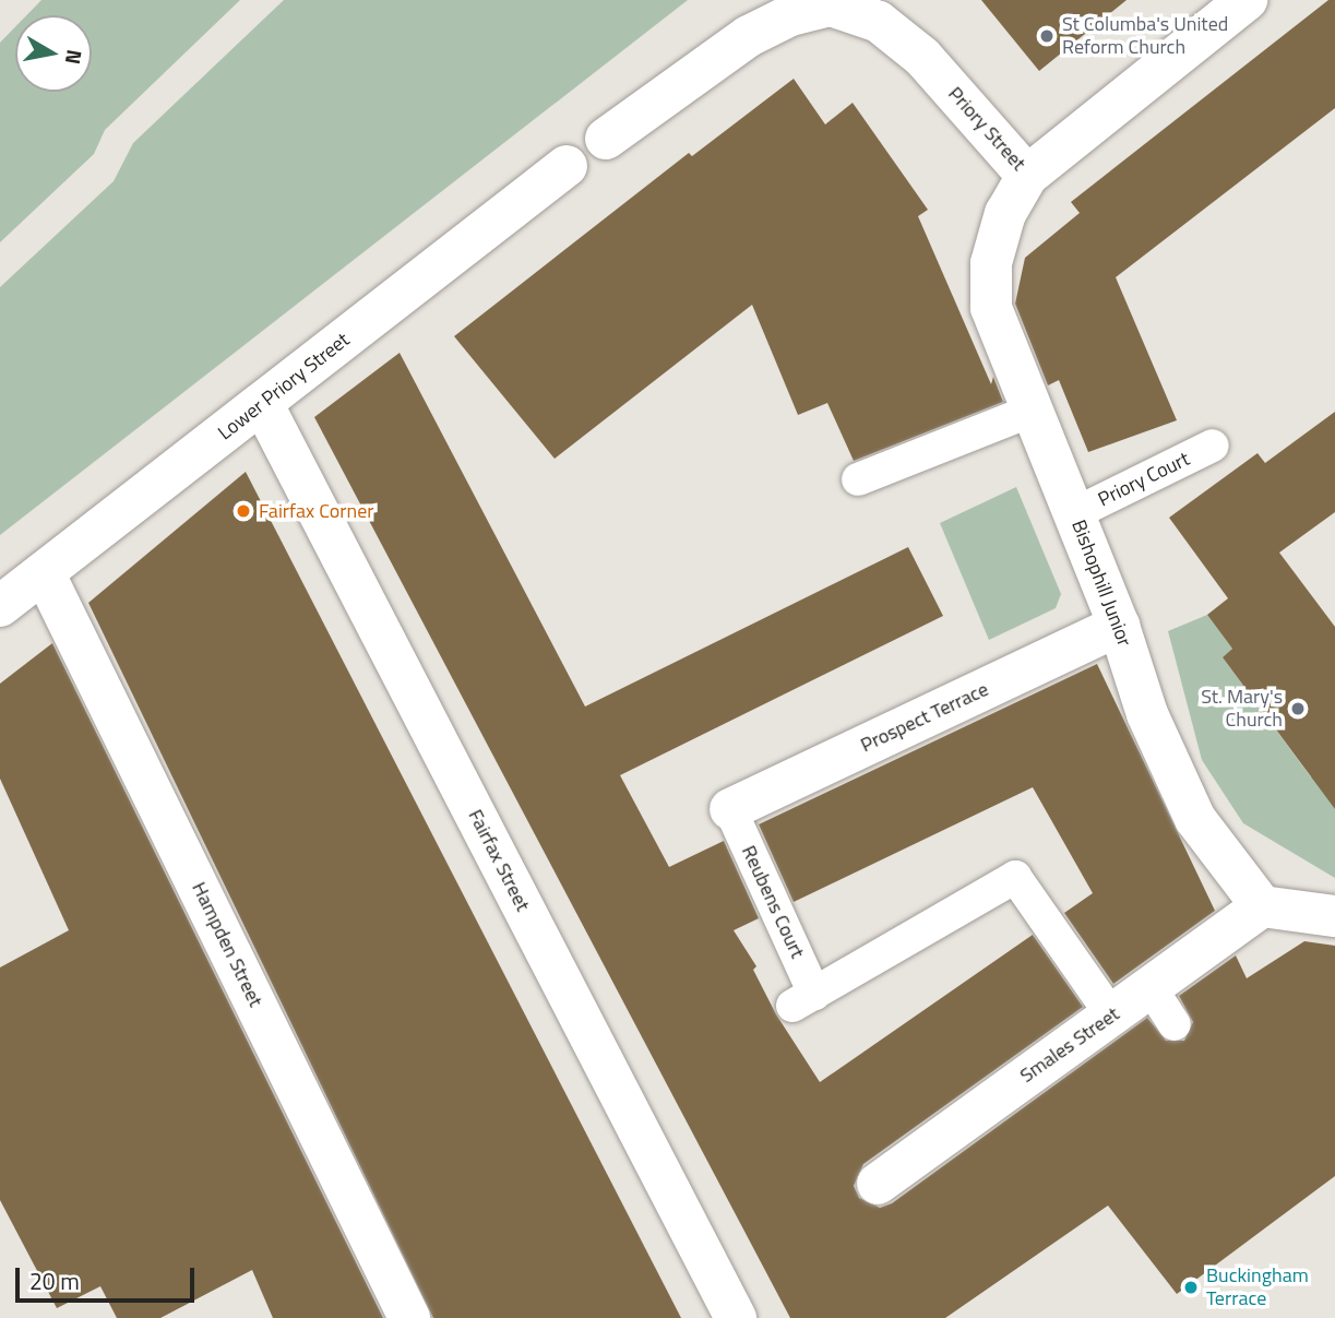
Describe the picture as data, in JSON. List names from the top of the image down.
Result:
{
  "streets": {
    "street": [
      "Priory Street",
      "Lower Priory Street",
      "Bishophill Junior",
      "Prospect Terrace",
      "Fairfax Street",
      "Hampden Street",
      "Smales Street"
    ],
    "lane": ["Priory Court", "Reubens Court"]
  },
  "crossings": [
    ["Priory Street", "Bishophill Junior"],
    ["Lower Priory Street", "Fairfax Street"],
    ["Lower Priory Street", "Hampden Street"],
    ["Priory Court", "Bishophill Junior"],
    ["Bishophill Junior", "Prospect Terrace"],
    ["Bishophill Junior", "Smales Street"],
    ["Prospect Terrace", "Reubens Court"],
    ["Reubens Court", "Smales Street"]
  ],
  "places": [
    "St Columba's United Reform Church",
    "Fairfax Corner",
    "St. Mary's Church",
    "Buckingham Terrace"
  ],
  "scale_bar": "20 m",
  "north": "right"
}
